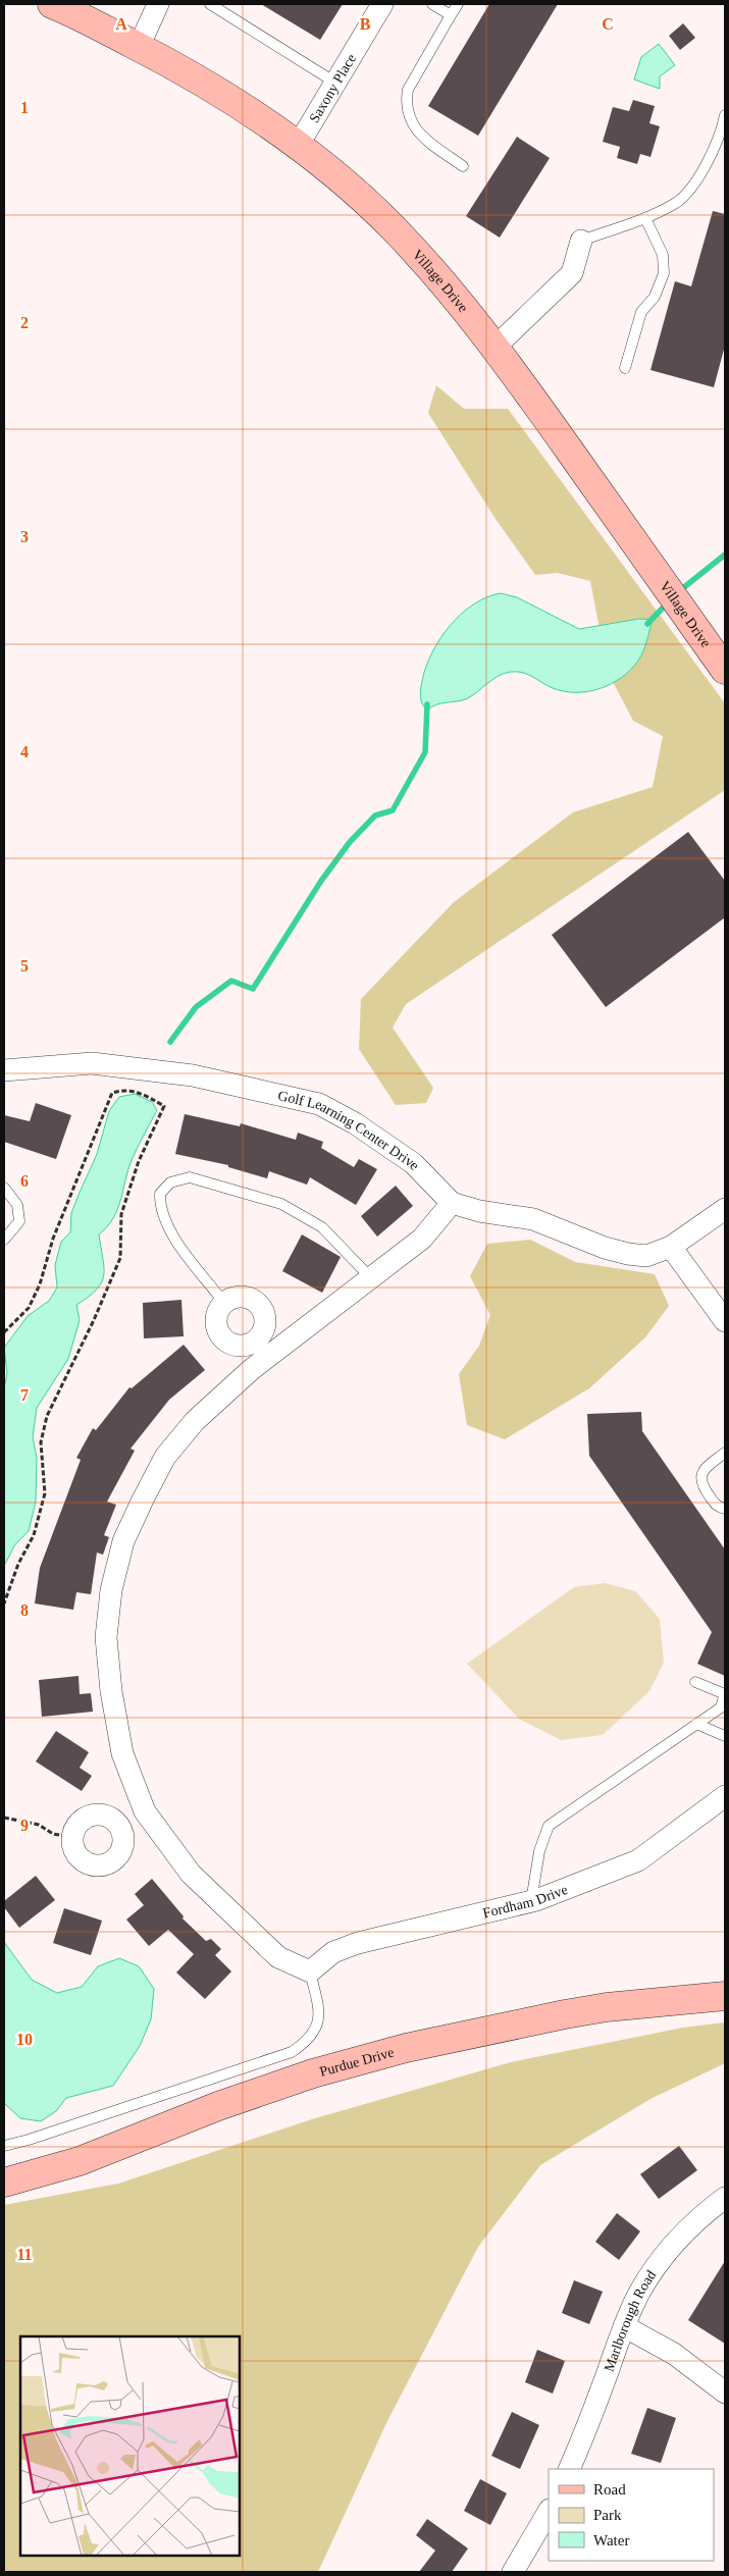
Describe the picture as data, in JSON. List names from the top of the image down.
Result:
{
  "streets": {
    "main road": ["Village Drive", "Purdue Drive"],
    "street": [
      "Saxony Place",
      "Golf Learning Center Drive",
      "Fordham Drive",
      "Marlborough Road"
    ]
  },
  "crossings": [
    ["Saxony Place", "Village Drive"]
  ],
  "legend": ["Road", "Park", "Water"],
  "grid": {
    "columns": ["A", "B", "C"],
    "rows": [
      "1",
      "2",
      "3",
      "4",
      "5",
      "6",
      "7",
      "8",
      "9",
      "10",
      "11"
    ]
  }
}
